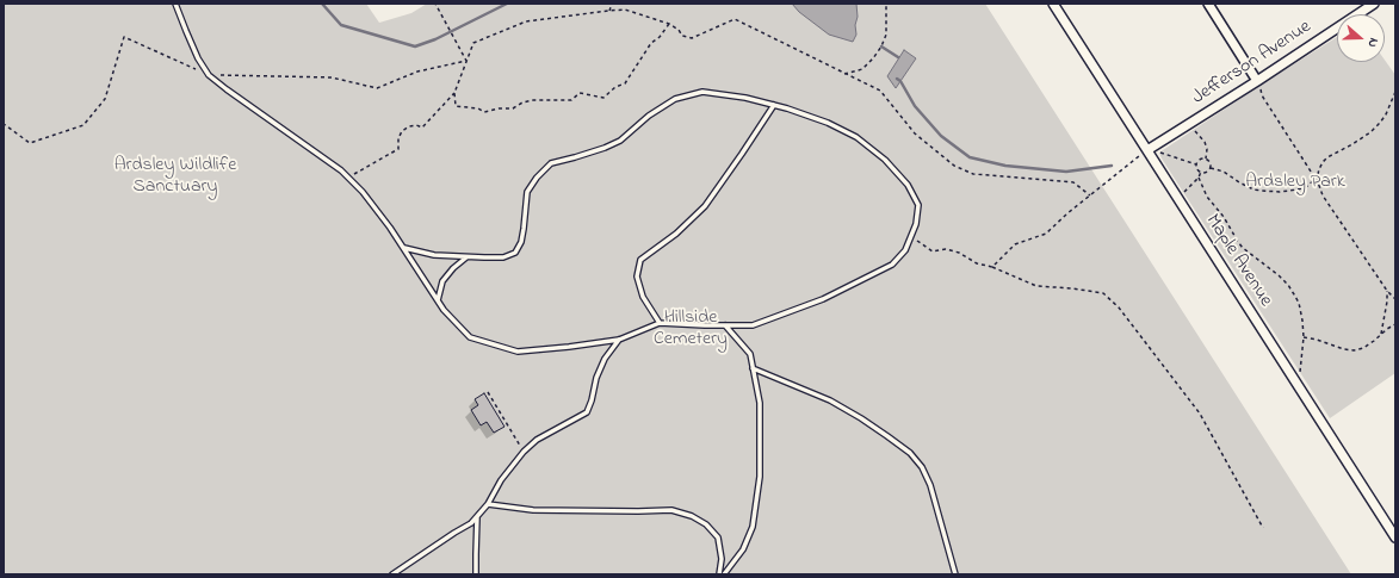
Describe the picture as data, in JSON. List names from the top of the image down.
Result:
{
  "streets": {
    "street": ["Jefferson Avenue", "Maple Avenue"]
  },
  "crossings": [
    ["Jefferson Avenue", "Maple Avenue"]
  ],
  "parks": ["Ardsley Wildlife Sanctuary", "Ardsley Park", "Hillside Cemetery"],
  "north": "right"
}
